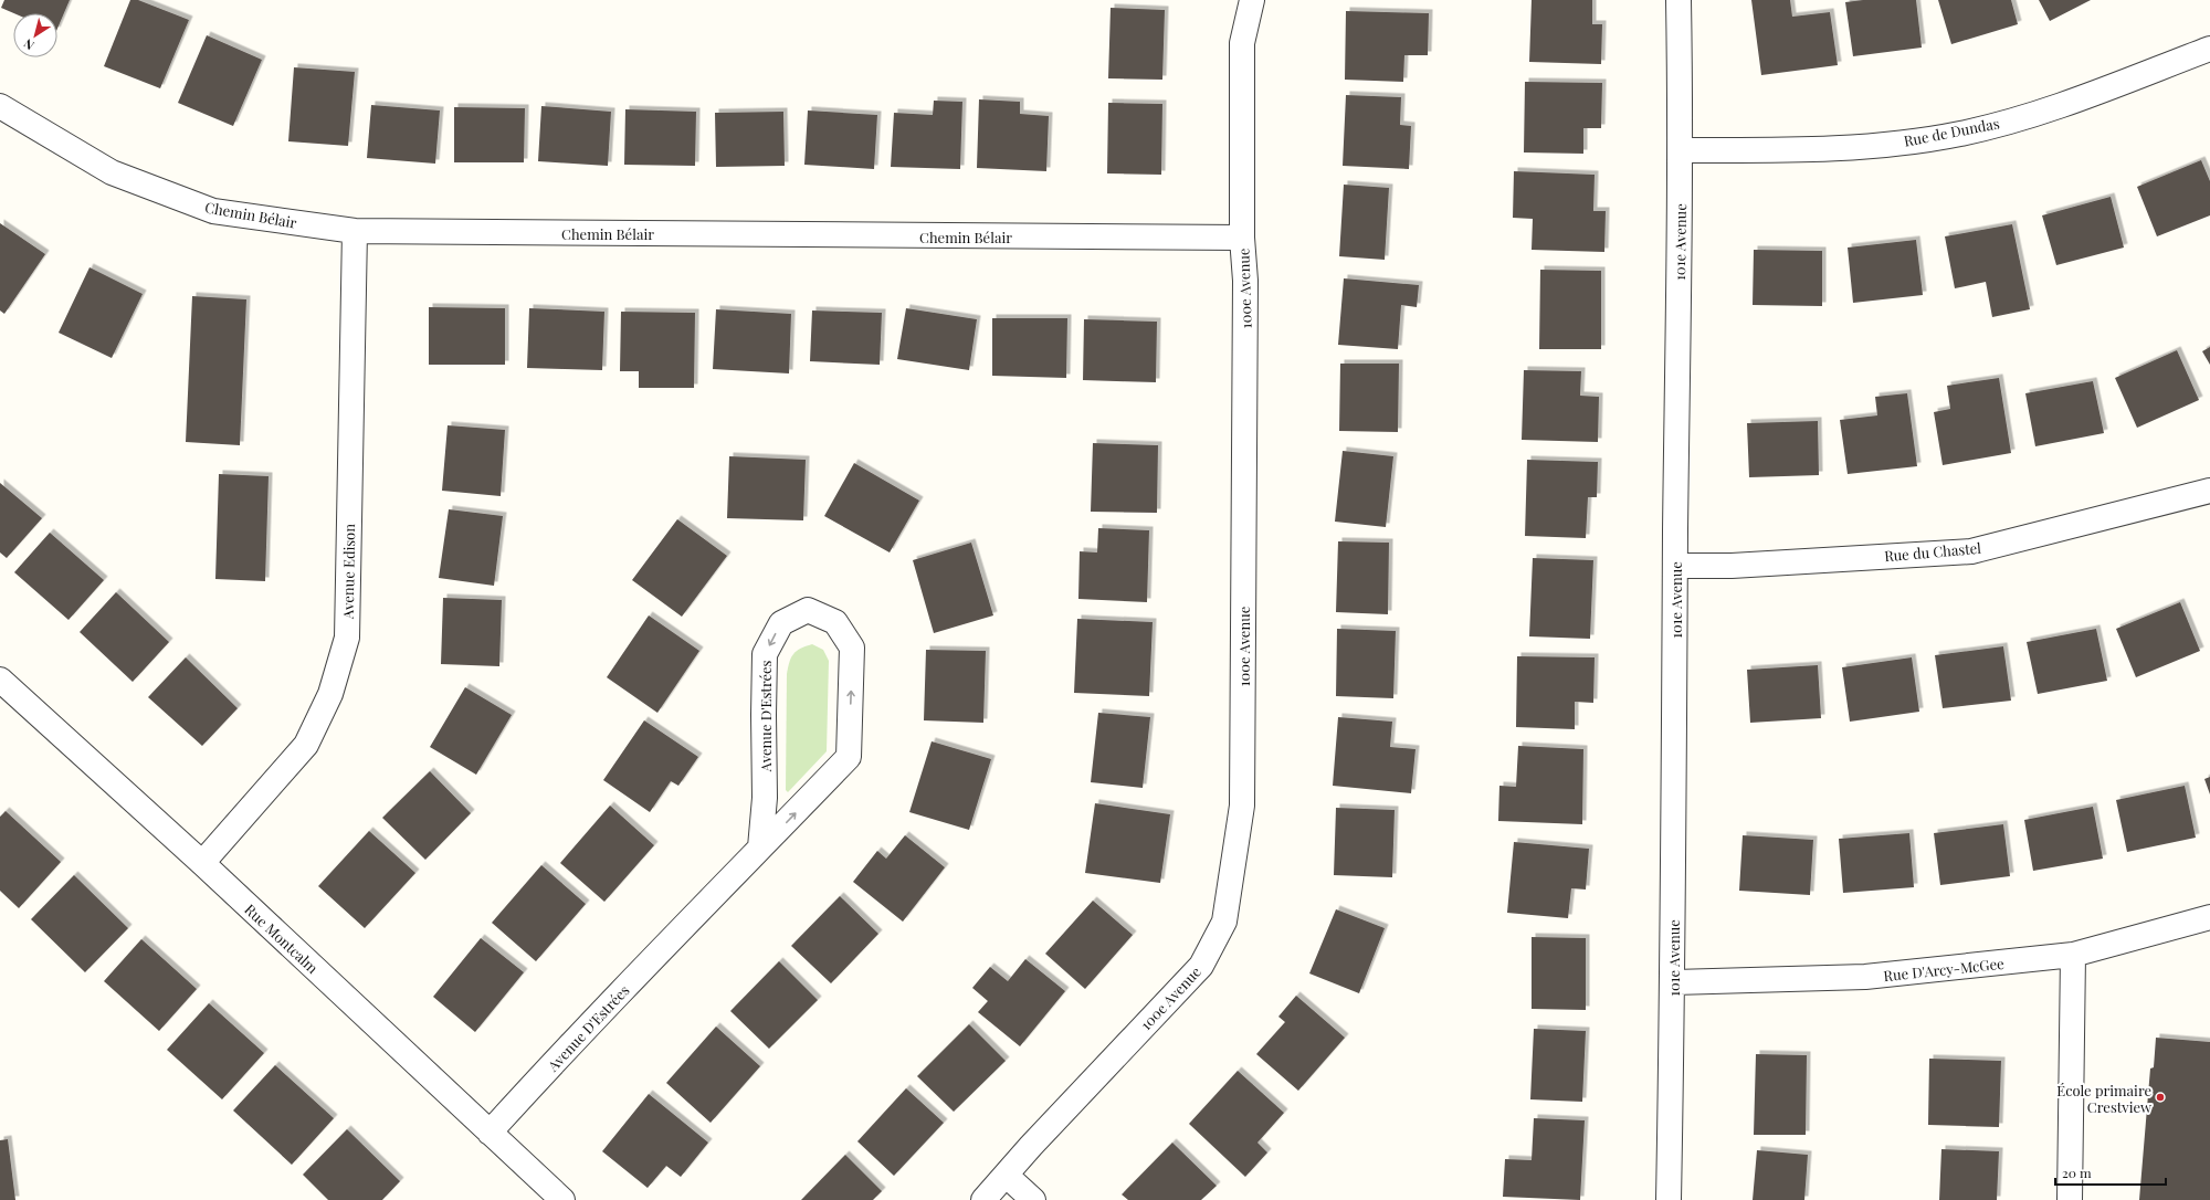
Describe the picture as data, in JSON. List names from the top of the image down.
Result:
{
  "streets": {
    "street": [
      "Rue de Dundas",
      "Chemin Bélair",
      "101e Avenue",
      "100e Avenue",
      "Rue du Chastel",
      "Avenue Edison",
      "Avenue D'Estrées",
      "Rue Montcalm",
      "Rue D'Arcy-McGee"
    ]
  },
  "crossings": [
    ["Rue de Dundas", "101e Avenue"],
    ["Chemin Bélair", "100e Avenue"],
    ["Chemin Bélair", "Avenue Edison"],
    ["101e Avenue", "Rue du Chastel"],
    ["101e Avenue", "Rue D'Arcy-McGee"],
    ["Avenue Edison", "Rue Montcalm"],
    ["Avenue D'Estrées", "Rue Montcalm"]
  ],
  "places": ["École primaire Crestview"],
  "scale_bar": "20 m",
  "north": "bottom left"
}
